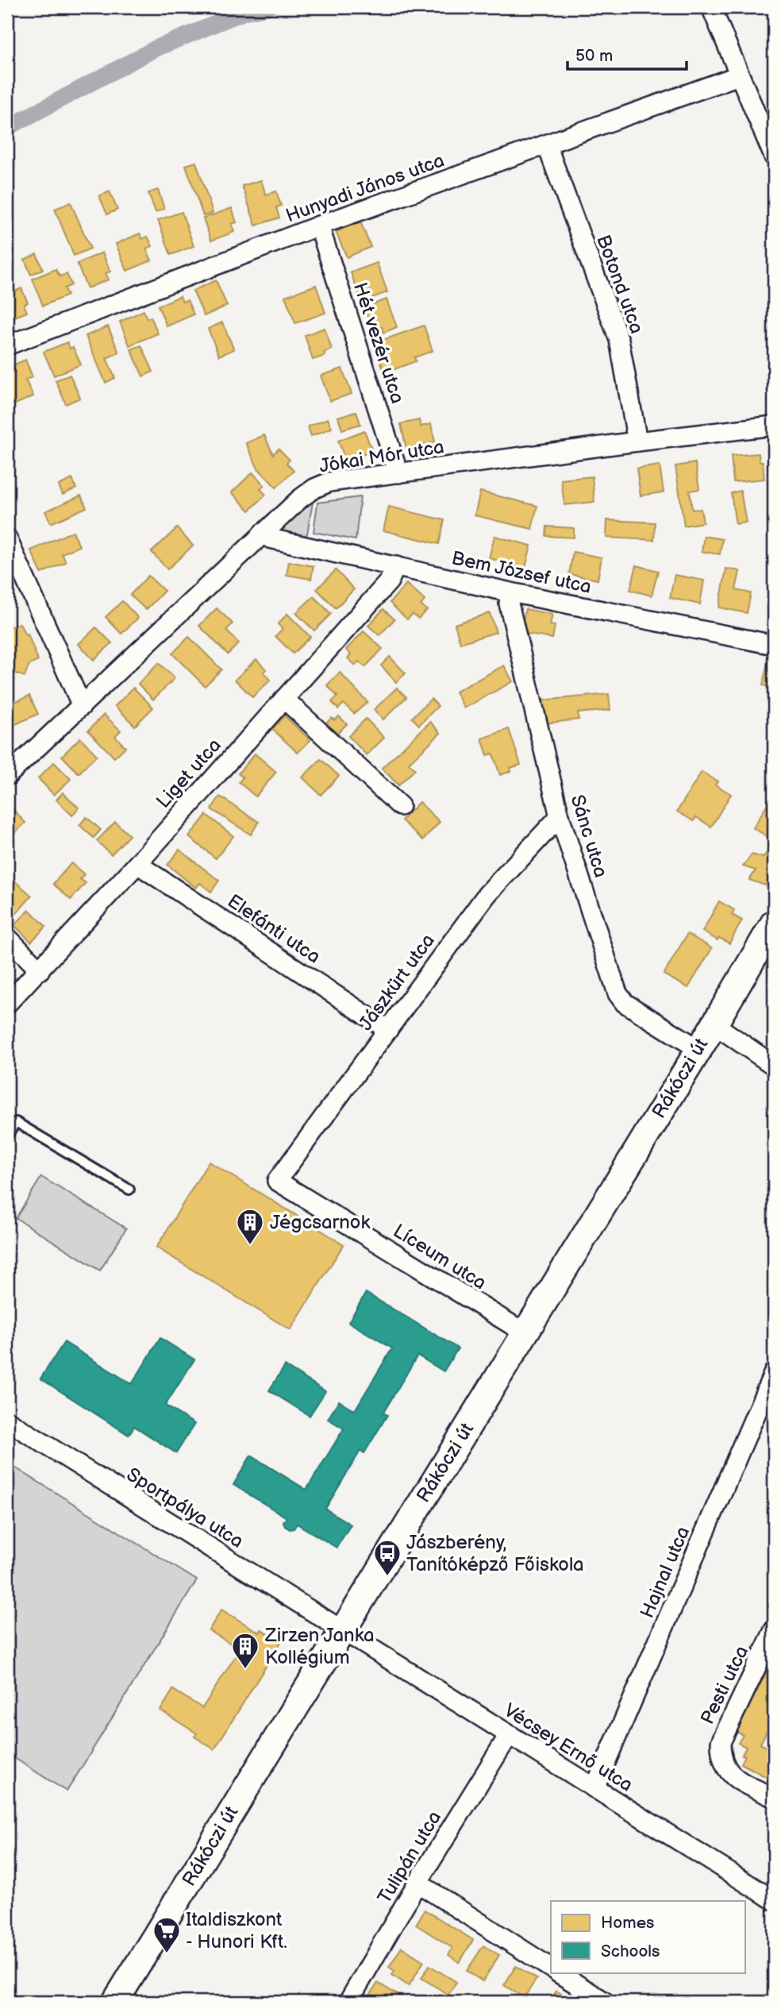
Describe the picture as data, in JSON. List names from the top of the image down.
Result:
{
  "streets": {
    "street": [
      "Hunyadi János utca",
      "Botond utca",
      "Hét vezér utca",
      "Jókai Mór utca",
      "Bem József utca",
      "Liget utca",
      "Sánc utca",
      "Elefánti utca",
      "Jászkürt utca",
      "Rákóczi út",
      "Líceum utca",
      "Sportpálya utca",
      "Hajnal utca",
      "Pesti utca",
      "Vécsey Ernő utca",
      "Tulipán utca"
    ]
  },
  "crossings": [
    ["Hunyadi János utca", "Botond utca"],
    ["Hunyadi János utca", "Hét vezér utca"],
    ["Botond utca", "Jókai Mór utca"],
    ["Hét vezér utca", "Jókai Mór utca"],
    ["Jókai Mór utca", "Bem József utca"],
    ["Bem József utca", "Liget utca"],
    ["Bem József utca", "Sánc utca"],
    ["Liget utca", "Elefánti utca"],
    ["Sánc utca", "Jászkürt utca"],
    ["Sánc utca", "Rákóczi út"],
    ["Elefánti utca", "Jászkürt utca"],
    ["Jászkürt utca", "Líceum utca"],
    ["Rákóczi út", "Líceum utca"],
    ["Rákóczi út", "Sportpálya utca"],
    ["Rákóczi út", "Vécsey Ernő utca"],
    ["Sportpálya utca", "Vécsey Ernő utca"],
    ["Hajnal utca", "Vécsey Ernő utca"],
    ["Vécsey Ernő utca", "Tulipán utca"]
  ],
  "places": {
    "building": ["Jégcsarnok", "Zirzen Janka Kollégium"],
    "bus stop": ["Jászberény, Tanítóképző Főiskola"],
    "supermarket": ["Italdiszkont - Hunori Kft."]
  },
  "legend": ["Homes", "Schools"],
  "scale_bar": "50 m"
}
